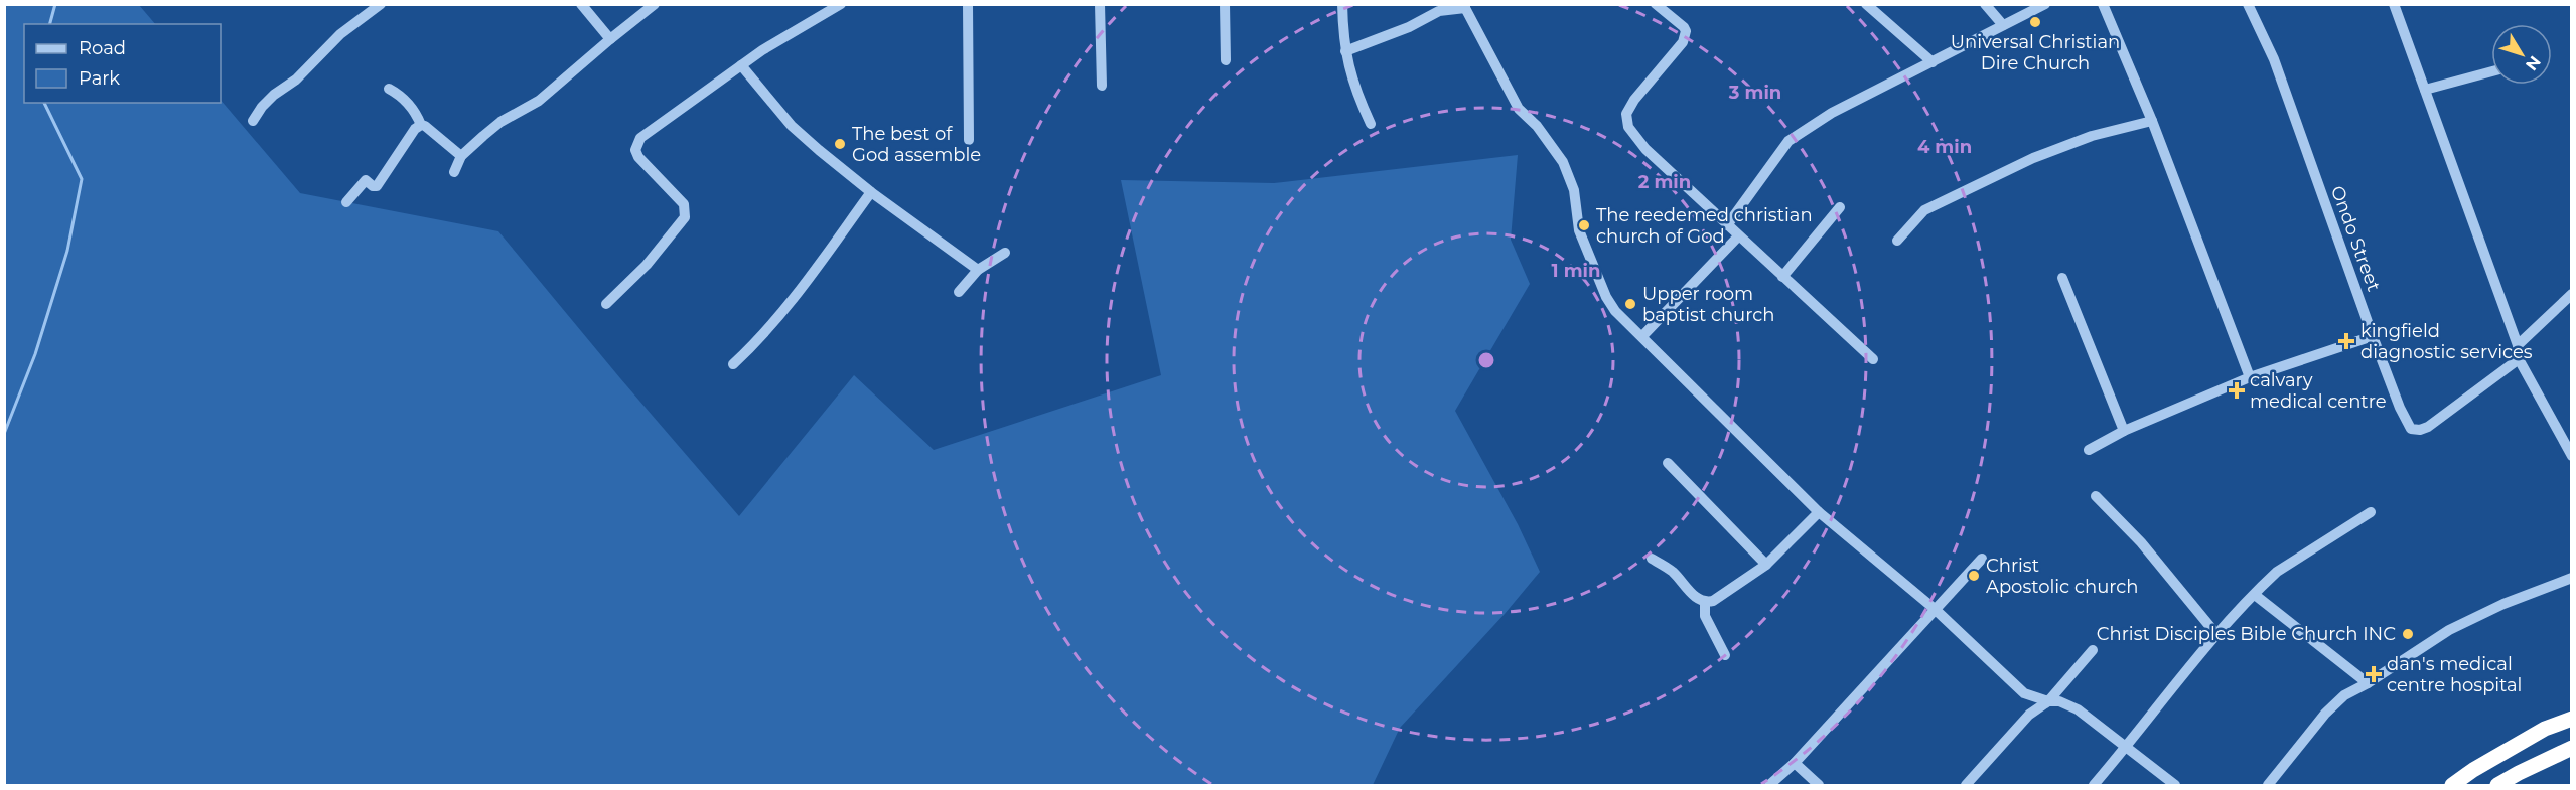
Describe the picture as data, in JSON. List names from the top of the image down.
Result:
{
  "streets": {
    "street": ["Ondo Street"]
  },
  "places": {
    "other": [
      "Universal Christian Dire Church",
      "The best of God assemble",
      "The reedemed christian church of God",
      "Upper room baptist church",
      "Christ Apostolic church",
      "Christ Disciples Bible Church INC"
    ],
    "health": ["kingfield diagnostic services", "calvary medical centre", "dan's medical centre hospital"]
  },
  "legend": ["Road", "Park"],
  "north": "bottom right",
  "rings": [
    "3 min",
    "4 min",
    "2 min",
    "1 min"
  ]
}
